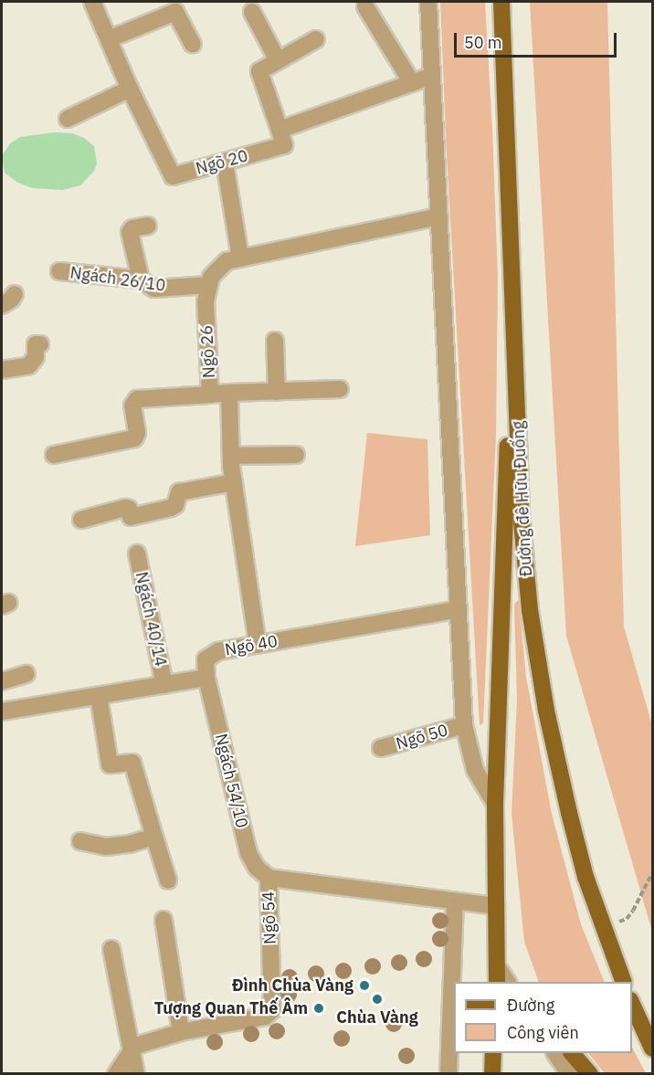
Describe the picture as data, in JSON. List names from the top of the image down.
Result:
{
  "streets": {
    "main road": ["Đường đê Hữu Đuống"],
    "street": [
      "Ngõ 20",
      "Ngách 26/10",
      "Ngõ 26",
      "Ngách 40/14",
      "Ngõ 40",
      "Ngõ 50",
      "Ngách 54/10",
      "Ngõ 54"
    ]
  },
  "crossings": [
    ["Ngách 26/10", "Ngõ 26"],
    ["Ngõ 26", "Ngõ 40"],
    ["Ngõ 40", "Ngách 54/10"],
    ["Ngách 54/10", "Ngõ 54"]
  ],
  "places": ["Đình Chùa Vàng", "Chùa Vàng", "Tượng Quan Thế Âm"],
  "legend": ["Đường", "Công viên"],
  "scale_bar": "50 m"
}
